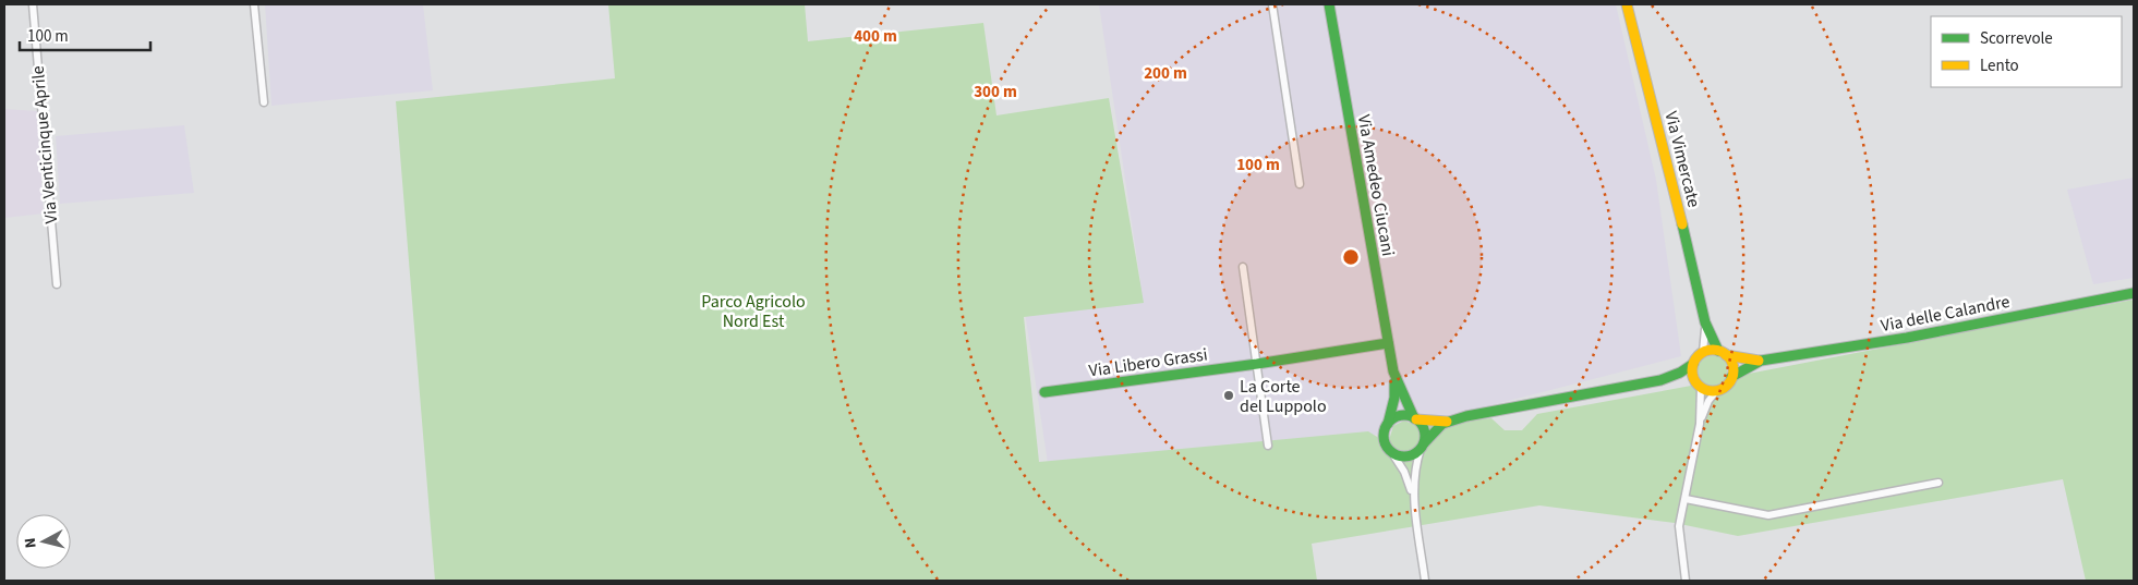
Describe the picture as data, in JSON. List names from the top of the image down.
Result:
{
  "streets": {
    "main road": [
      "Via Vimercate",
      "Via Amedeo Ciucani",
      "Via delle Calandre",
      "Via Libero Grassi"
    ],
    "street": ["Via Venticinque Aprile"]
  },
  "crossings": [
    ["Via Vimercate", "Via delle Calandre"],
    ["Via Amedeo Ciucani", "Via Libero Grassi"]
  ],
  "parks": ["Parco Agricolo Nord Est"],
  "places": ["La Corte del Luppolo"],
  "legend": ["Scorrevole", "Lento"],
  "scale_bar": "100 m",
  "north": "left",
  "rings": [
    "400 m",
    "200 m",
    "300 m",
    "100 m"
  ]
}
